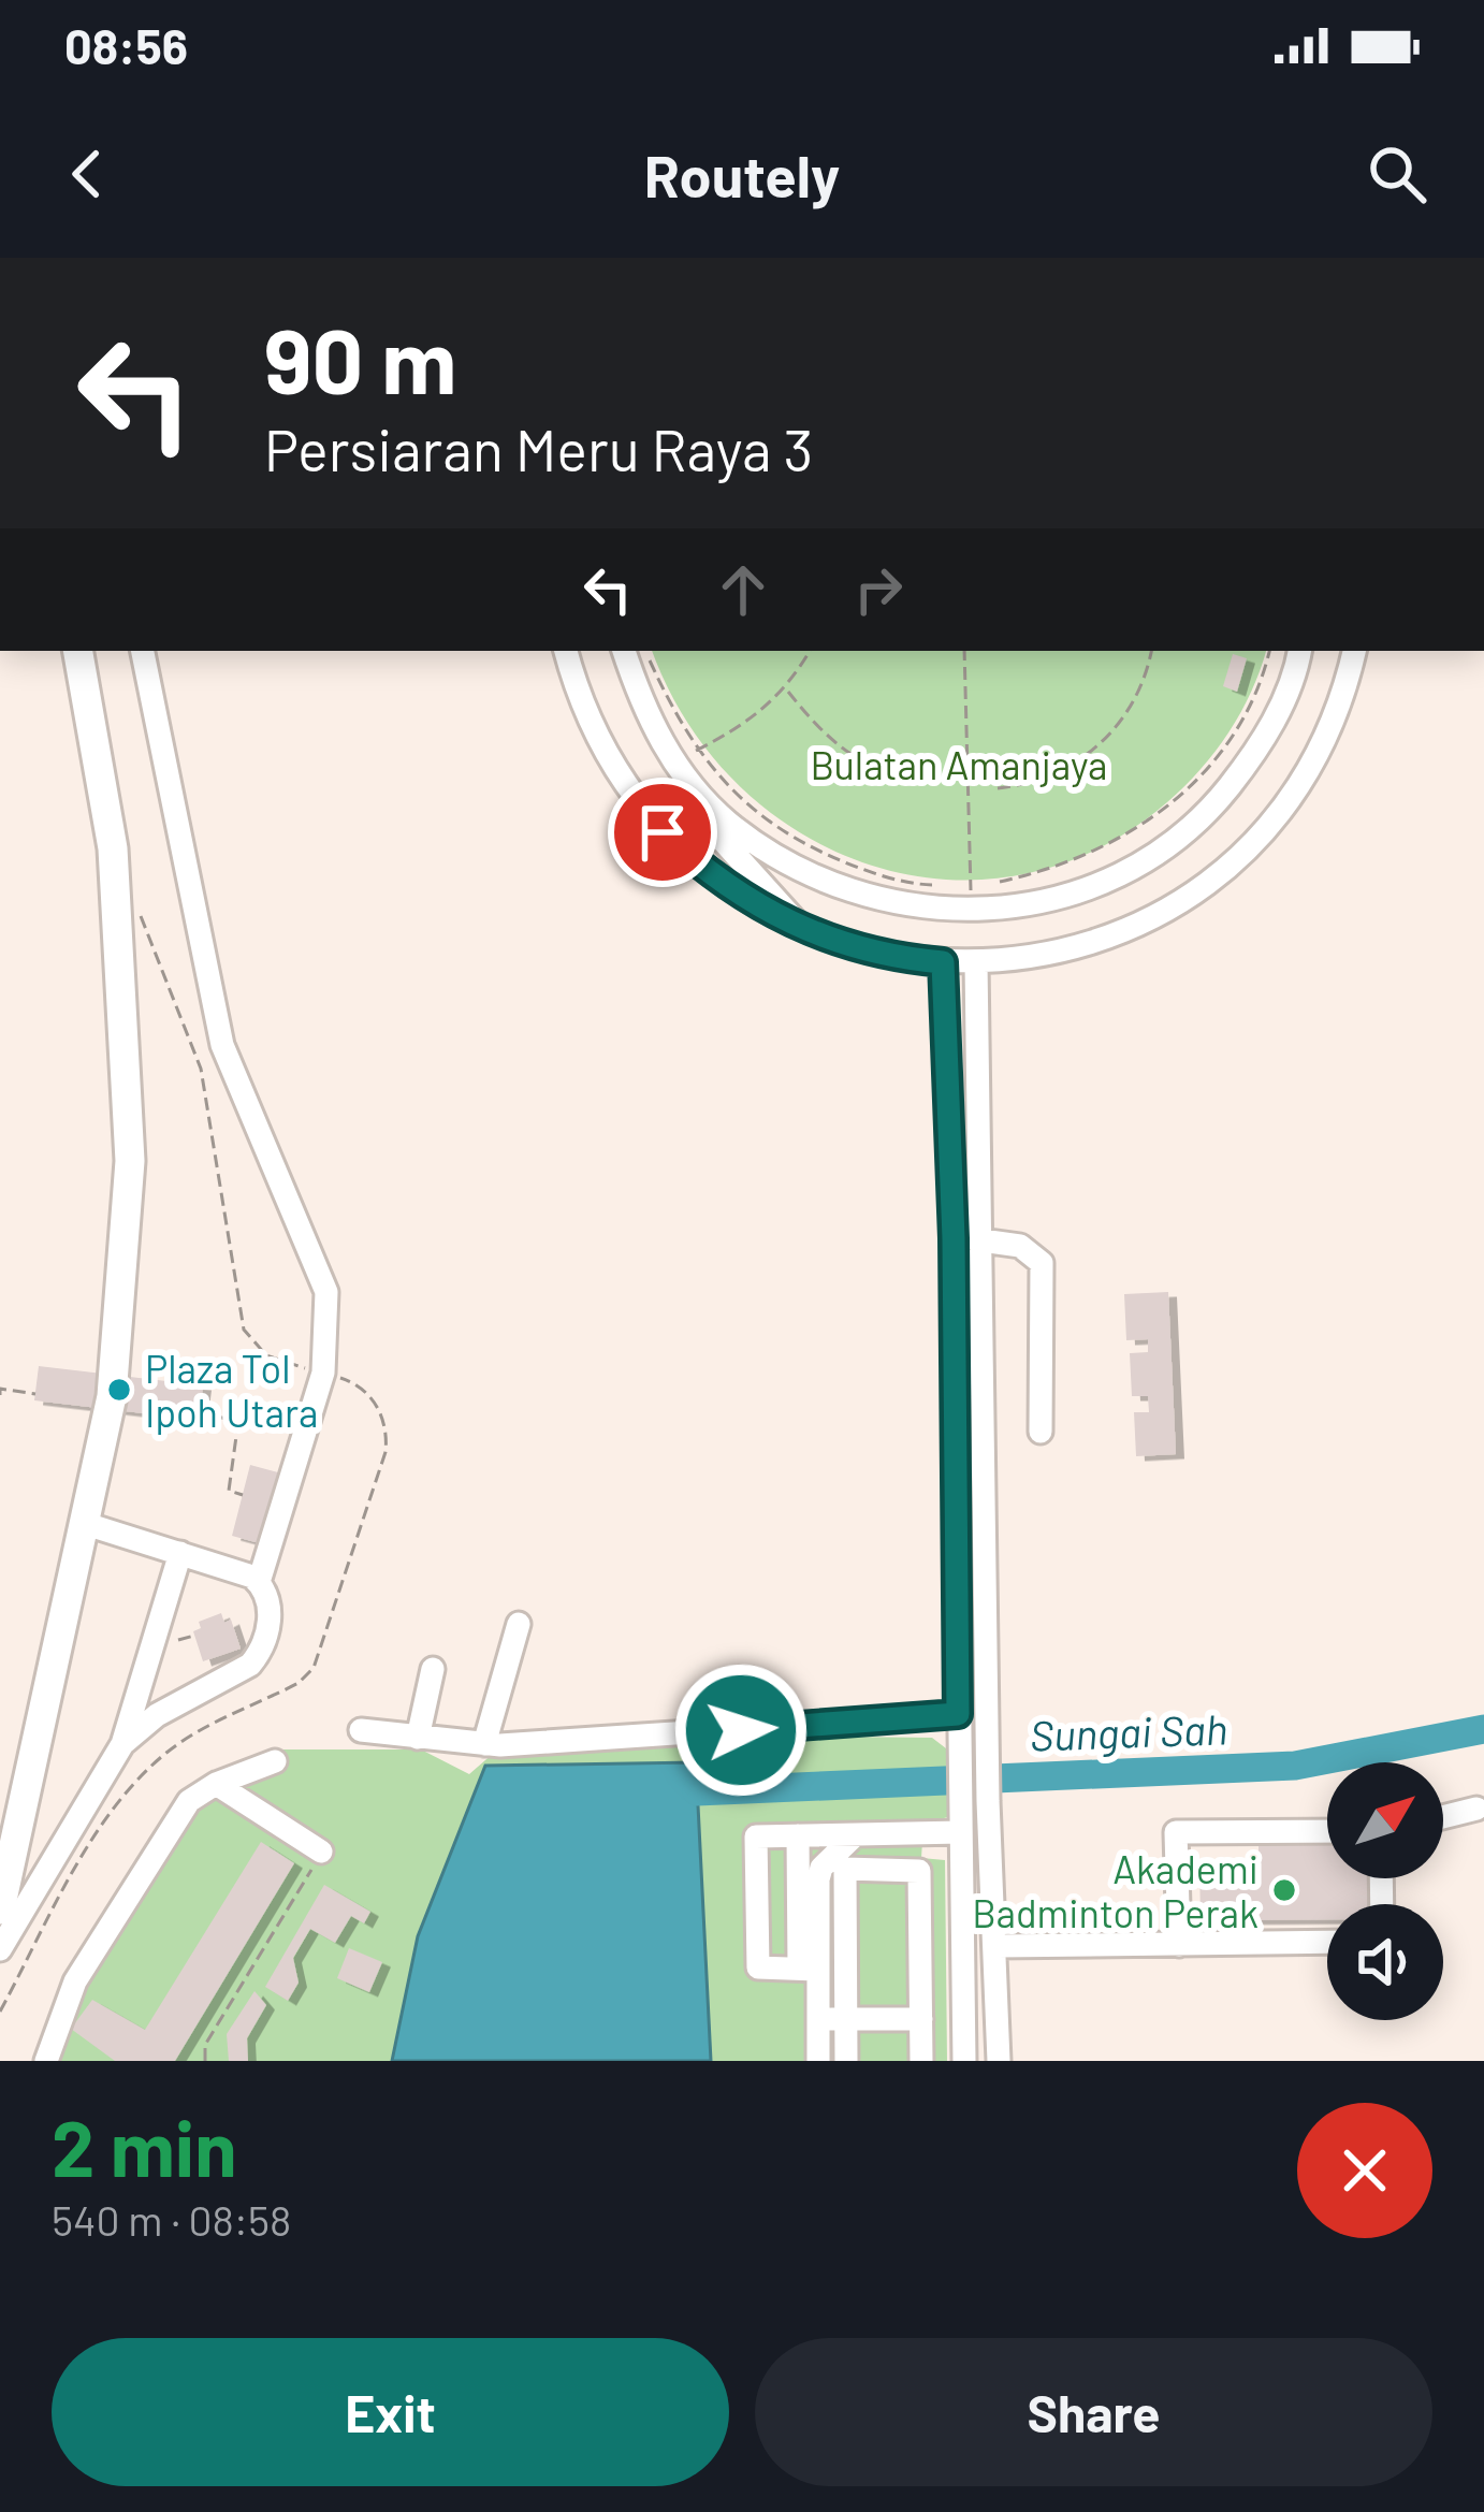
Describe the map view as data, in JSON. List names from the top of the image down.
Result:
{
  "water": ["Sungai Sah"],
  "parks": ["Bulatan Amanjaya"],
  "places": ["Plaza Tol Ipoh Utara", "Akademi Badminton Perak"],
  "north": "top right",
  "page": {
    "status": "08:56",
    "header": "Routely",
    "turn": ["90 m", "Persiaran Meru Raya 3"],
    "heading": ["2 min", "540 m · 08:58"],
    "buttons": ["Exit", "Share"]
  }
}
